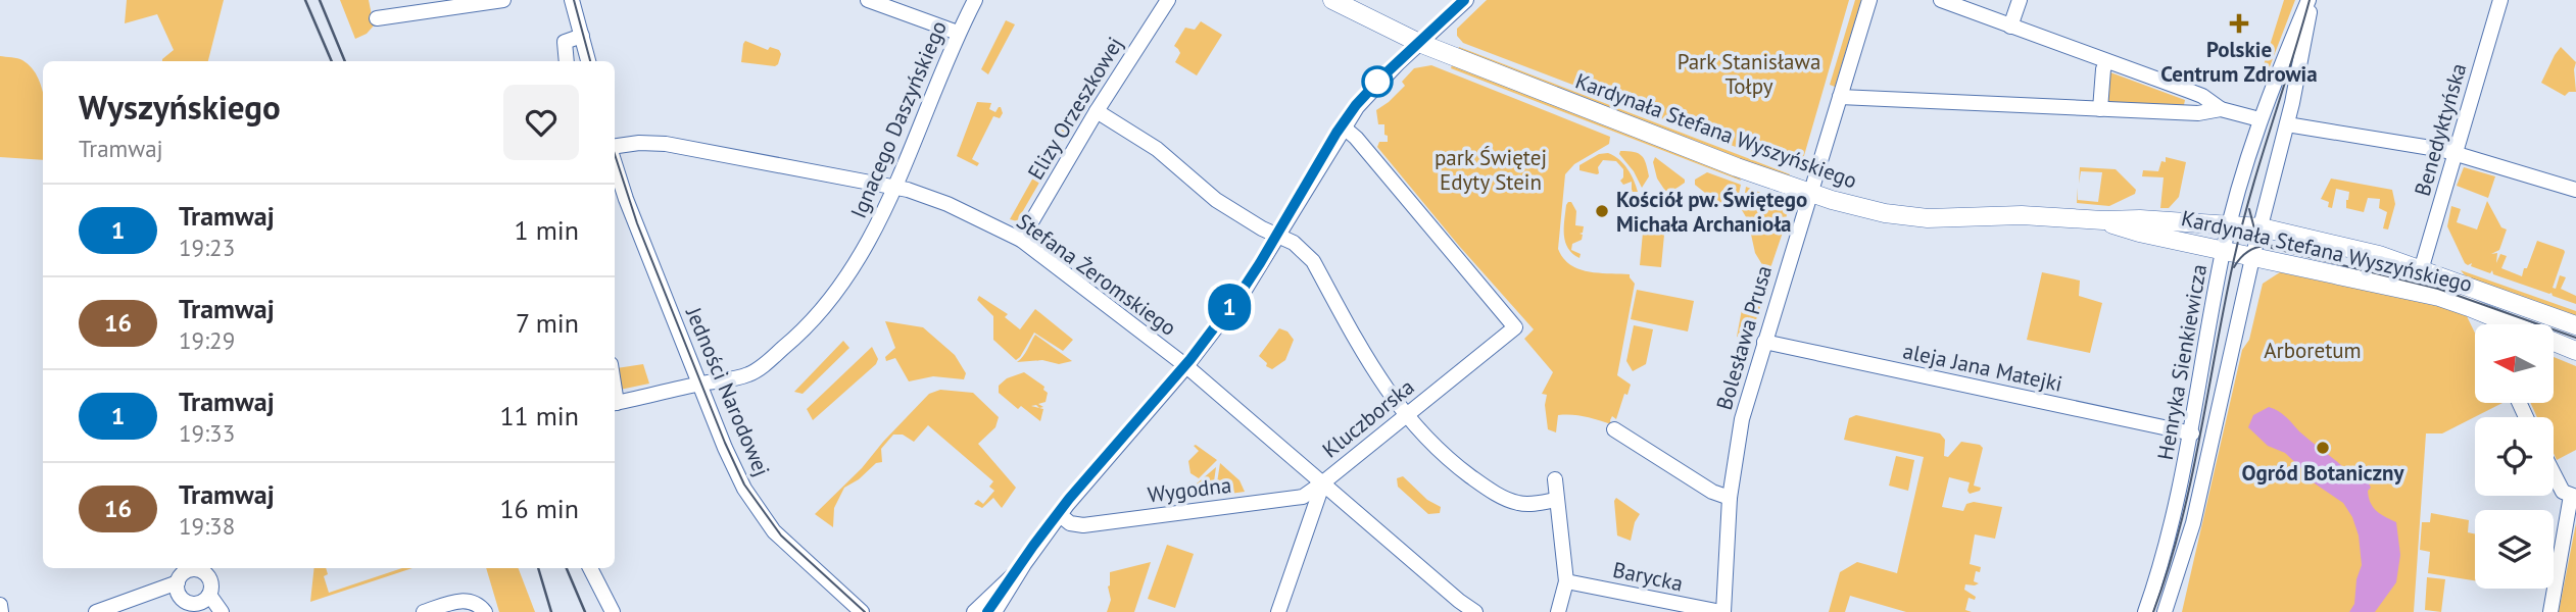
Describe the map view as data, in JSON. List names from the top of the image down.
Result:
{
  "streets": {
    "main road": ["Kardynała Stefana Wyszyńskiego"],
    "street": [
      "Elizy Orzeszkowej",
      "Ignacego Daszyńskiego",
      "Benedyktyńska",
      "Stefana Żeromskiego",
      "Bolesława Prusa",
      "Henryka Sienkiewicza",
      "aleja Jana Matejki",
      "Jedności Narodowej",
      "Kluczborska",
      "Wygodna",
      "Barycka"
    ]
  },
  "crossings": [
    ["Elizy Orzeszkowej", "Stefana Żeromskiego"],
    ["Ignacego Daszyńskiego", "Stefana Żeromskiego"],
    ["Ignacego Daszyńskiego", "Jedności Narodowej"],
    ["Benedyktyńska", "Kardynała Stefana Wyszyńskiego"],
    ["Kardynała Stefana Wyszyńskiego", "Bolesława Prusa"],
    ["Kardynała Stefana Wyszyńskiego", "Henryka Sienkiewicza"],
    ["Stefana Żeromskiego", "Kluczborska"],
    ["Stefana Żeromskiego", "Wygodna"],
    ["Bolesława Prusa", "aleja Jana Matejki"],
    ["Bolesława Prusa", "Barycka"],
    ["Henryka Sienkiewicza", "aleja Jana Matejki"],
    ["Kluczborska", "Wygodna"]
  ],
  "parks": ["Park Stanisława Tołpy", "park Świętej Edyty Stein", "Arboretum"],
  "places": {
    "health": ["Polskie Centrum Zdrowia"],
    "other": ["Kościół pw. Świętego Michała Archanioła", "Ogród Botaniczny"]
  },
  "lines": ["tram line 1"],
  "north": "left",
  "page": {
    "on_map": "1",
    "heading": ["Wyszyńskiego", "Tramwaj"],
    "list": [
      {
        "mark": "1",
        "name": "Tramwaj",
        "note": "19:23",
        "value": "1 min"
      },
      {
        "mark": "16",
        "name": "Tramwaj",
        "note": "19:29",
        "value": "7 min"
      },
      {
        "mark": "1",
        "name": "Tramwaj",
        "note": "19:33",
        "value": "11 min"
      },
      {
        "mark": "16",
        "name": "Tramwaj",
        "note": "19:38",
        "value": "16 min"
      }
    ]
  }
}
